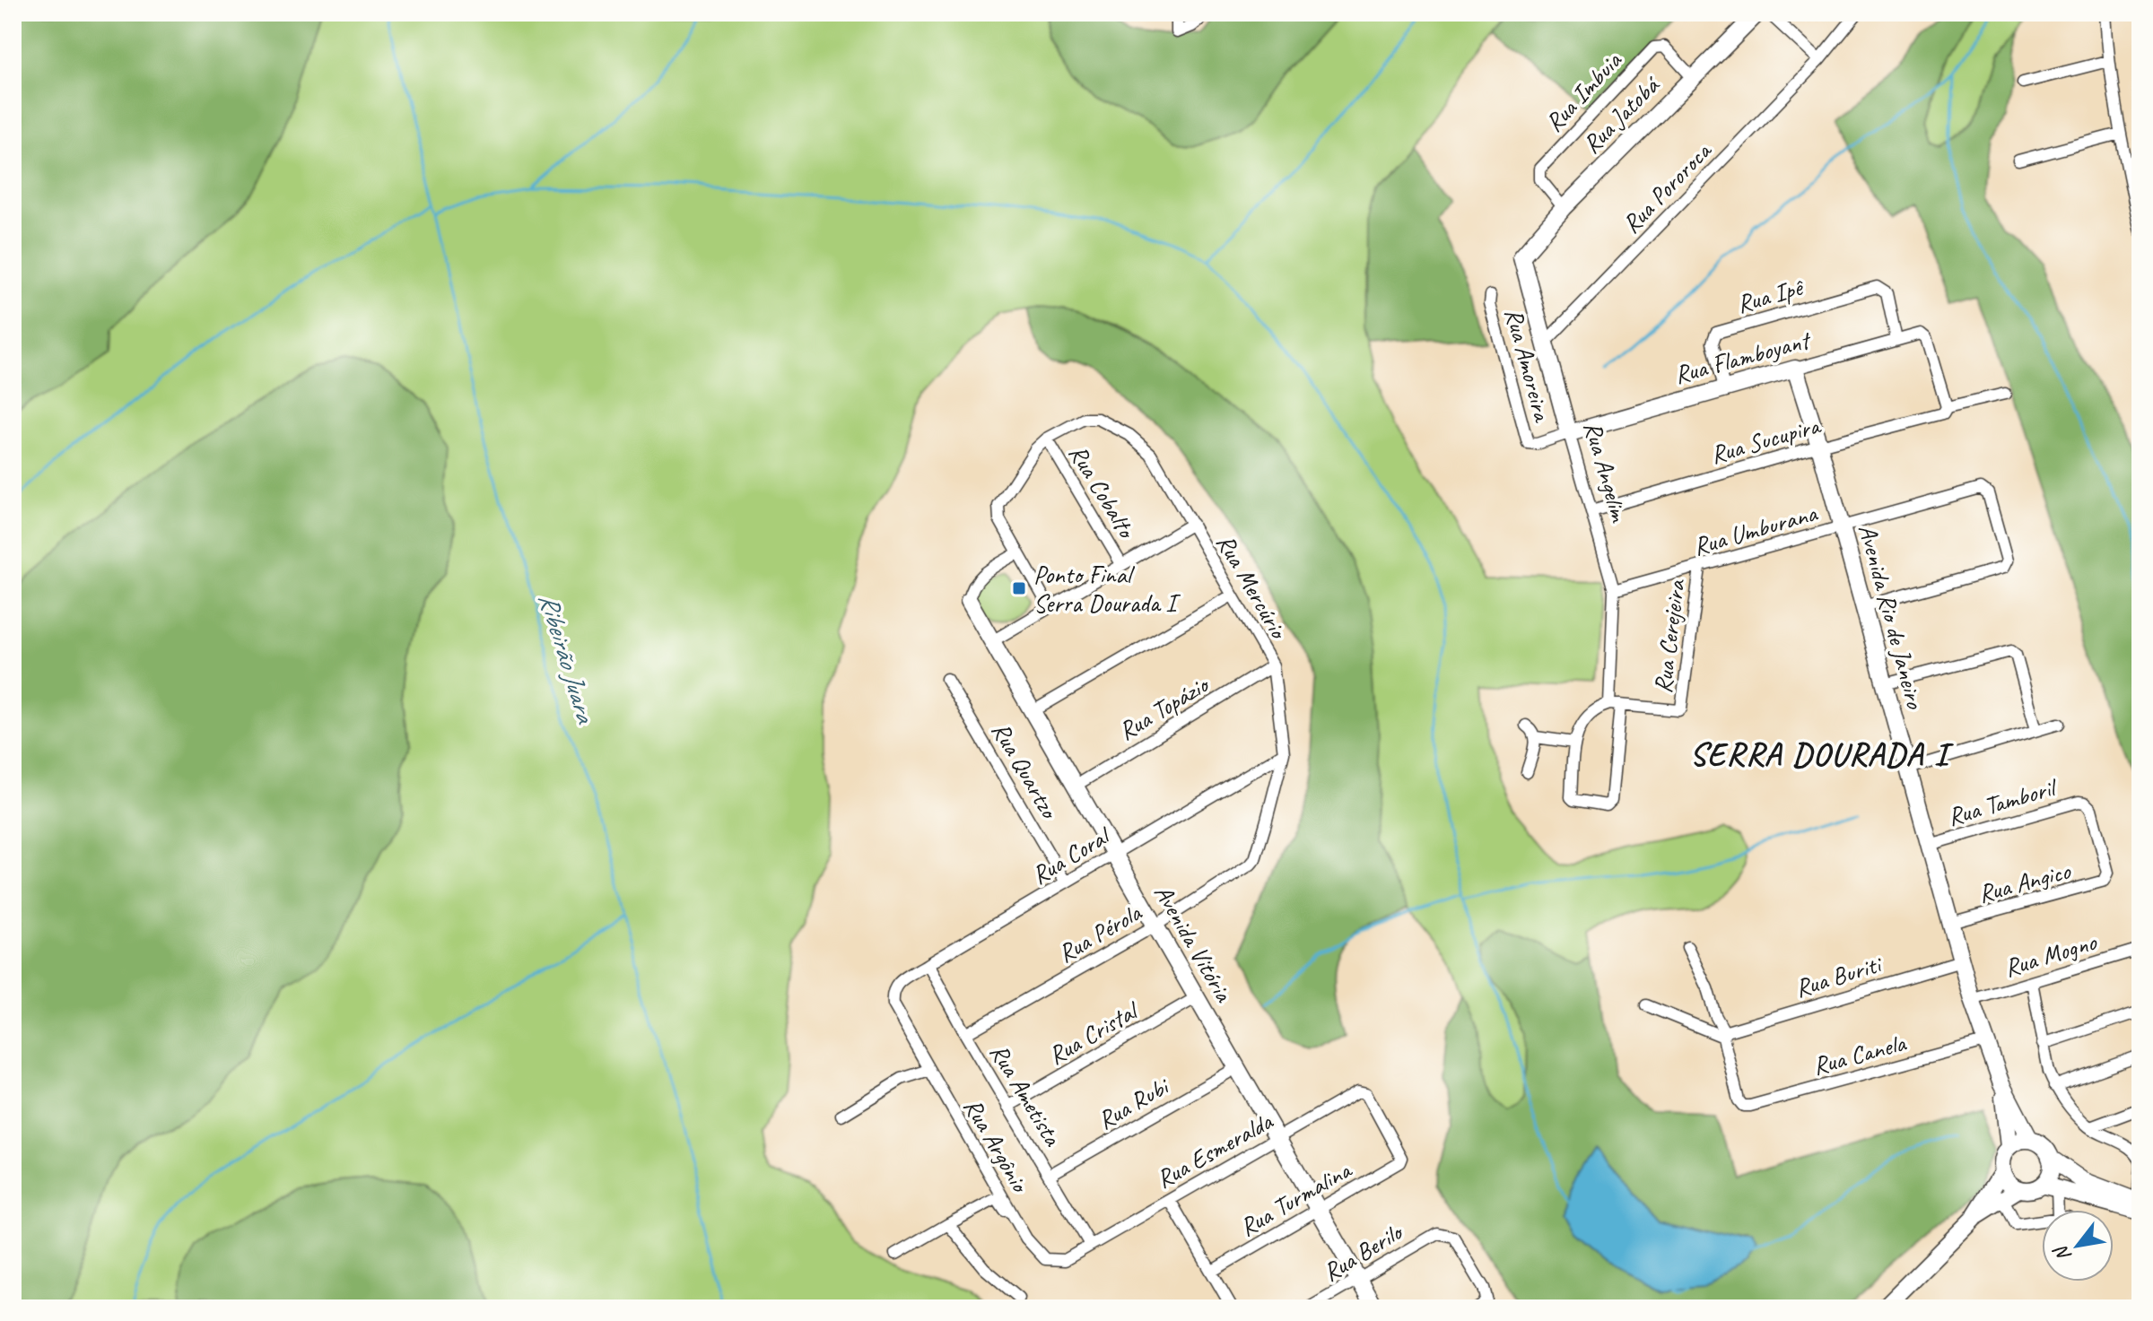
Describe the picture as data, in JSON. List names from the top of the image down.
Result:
{
  "streets": {
    "street": [
      "Rua Imbuia",
      "Rua Jatobá",
      "Rua Pororoca",
      "Rua Ipê",
      "Rua Flamboyant",
      "Rua Amoreira",
      "Rua Sucupira",
      "Rua Angelim",
      "Rua Cobalto",
      "Rua Umburana",
      "Rua Mercúrio",
      "Avenida Rio de Janeiro",
      "Rua Cerejeira",
      "Rua Topázio",
      "Rua Quartzo",
      "Rua Tamboril",
      "Rua Coral",
      "Rua Angico",
      "Rua Pérola",
      "Avenida Vitória",
      "Rua Mogno",
      "Rua Buriti",
      "Rua Cristal",
      "Rua Canela",
      "Rua Ametista",
      "Rua Rubi",
      "Rua Argônio",
      "Rua Esmeralda",
      "Rua Turmalina",
      "Rua Berilo"
    ]
  },
  "crossings": [
    ["Rua Imbuia", "Rua Jatobá"],
    ["Rua Jatobá", "Rua Angelim"],
    ["Rua Pororoca", "Rua Angelim"],
    ["Rua Ipê", "Rua Flamboyant"],
    ["Rua Flamboyant", "Rua Amoreira"],
    ["Rua Flamboyant", "Rua Sucupira"],
    ["Rua Flamboyant", "Rua Angelim"],
    ["Rua Flamboyant", "Avenida Rio de Janeiro"],
    ["Rua Amoreira", "Rua Angelim"],
    ["Rua Sucupira", "Rua Angelim"],
    ["Rua Sucupira", "Avenida Rio de Janeiro"],
    ["Rua Angelim", "Rua Umburana"],
    ["Rua Angelim", "Rua Cerejeira"],
    ["Rua Cobalto", "Rua Mercúrio"],
    ["Rua Umburana", "Avenida Rio de Janeiro"],
    ["Rua Umburana", "Rua Cerejeira"],
    ["Rua Mercúrio", "Rua Topázio"],
    ["Rua Mercúrio", "Rua Coral"],
    ["Rua Mercúrio", "Rua Pérola"],
    ["Avenida Rio de Janeiro", "Rua Tamboril"],
    ["Avenida Rio de Janeiro", "Rua Angico"],
    ["Avenida Rio de Janeiro", "Rua Mogno"],
    ["Avenida Rio de Janeiro", "Rua Buriti"],
    ["Avenida Rio de Janeiro", "Rua Canela"],
    ["Rua Topázio", "Avenida Vitória"],
    ["Rua Quartzo", "Rua Coral"],
    ["Rua Tamboril", "Rua Angico"],
    ["Rua Coral", "Avenida Vitória"],
    ["Rua Coral", "Rua Ametista"],
    ["Rua Coral", "Rua Argônio"],
    ["Rua Pérola", "Avenida Vitória"],
    ["Rua Pérola", "Rua Ametista"],
    ["Avenida Vitória", "Rua Cristal"],
    ["Avenida Vitória", "Rua Rubi"],
    ["Avenida Vitória", "Rua Esmeralda"],
    ["Avenida Vitória", "Rua Turmalina"],
    ["Avenida Vitória", "Rua Berilo"],
    ["Rua Buriti", "Rua Canela"],
    ["Rua Cristal", "Rua Ametista"],
    ["Rua Ametista", "Rua Rubi"],
    ["Rua Ametista", "Rua Argônio"],
    ["Rua Ametista", "Rua Esmeralda"],
    ["Rua Argônio", "Rua Esmeralda"],
    ["Rua Esmeralda", "Rua Turmalina"]
  ],
  "districts": ["SERRA DOURADA I"],
  "water": ["Ribeirão Juara"],
  "places": {
    "transit": ["Ponto Final Serra Dourada I"]
  },
  "north": "bottom left"
}
